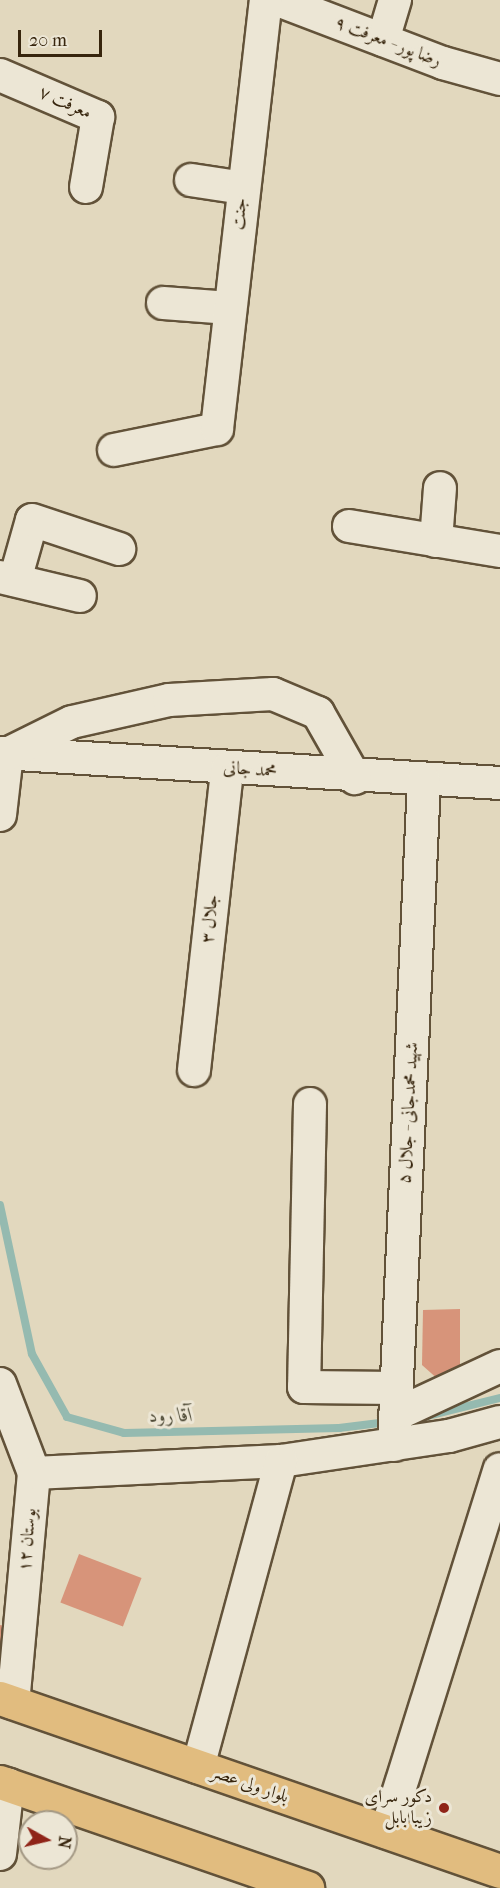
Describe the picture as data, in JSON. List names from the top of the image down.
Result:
{
  "streets": {
    "main road": ["بلوار ولی عصر"],
    "street": [
      "رضا پور - معرفت ۹",
      "معرفت ۷",
      "جنت",
      "محمد جانی",
      "جلال ۳",
      "شهید محمدجانی - جلال ۵",
      "بوستان ۱۲"
    ]
  },
  "crossings": [
    ["محمد جانی", "جلال ۳"],
    ["محمد جانی", "شهید محمدجانی - جلال ۵"],
    ["بوستان ۱۲", "بلوار ولی عصر"]
  ],
  "water": ["آقا رود"],
  "places": ["دکور سرای زیبا بابل"],
  "scale_bar": "20 m",
  "north": "right"
}
